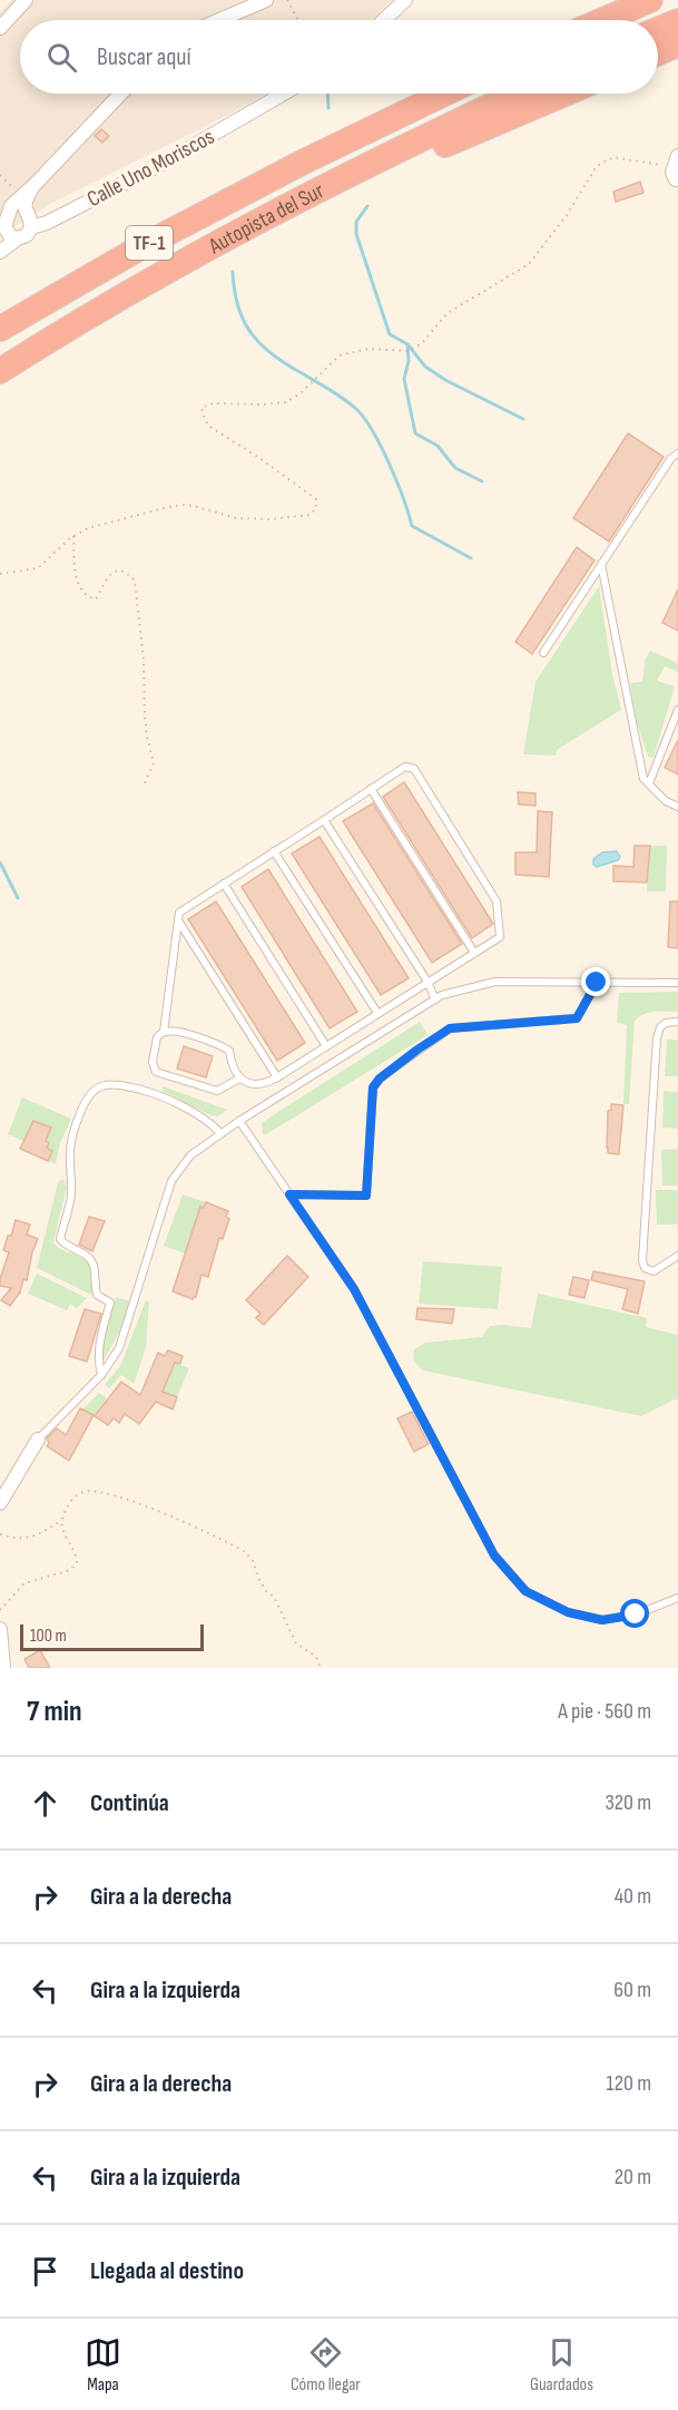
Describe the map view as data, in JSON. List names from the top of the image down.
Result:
{
  "streets": {
    "highway": ["Autopista del Sur", "TF-1"],
    "street": ["Calle Uno Moriscos"]
  },
  "scale_bar": "100 m",
  "page": {
    "search": "Buscar aquí",
    "scale": "100 m",
    "heading": ["7 min", "A pie · 560 m"],
    "list": [
      ["Continúa", "320 m"],
      ["Gira a la derecha", "40 m"],
      ["Gira a la izquierda", "60 m"],
      ["Gira a la derecha", "120 m"],
      ["Gira a la izquierda", "20 m"],
      "Llegada al destino"
    ],
    "nav": ["Mapa", "Cómo llegar", "Guardados"]
  }
}
